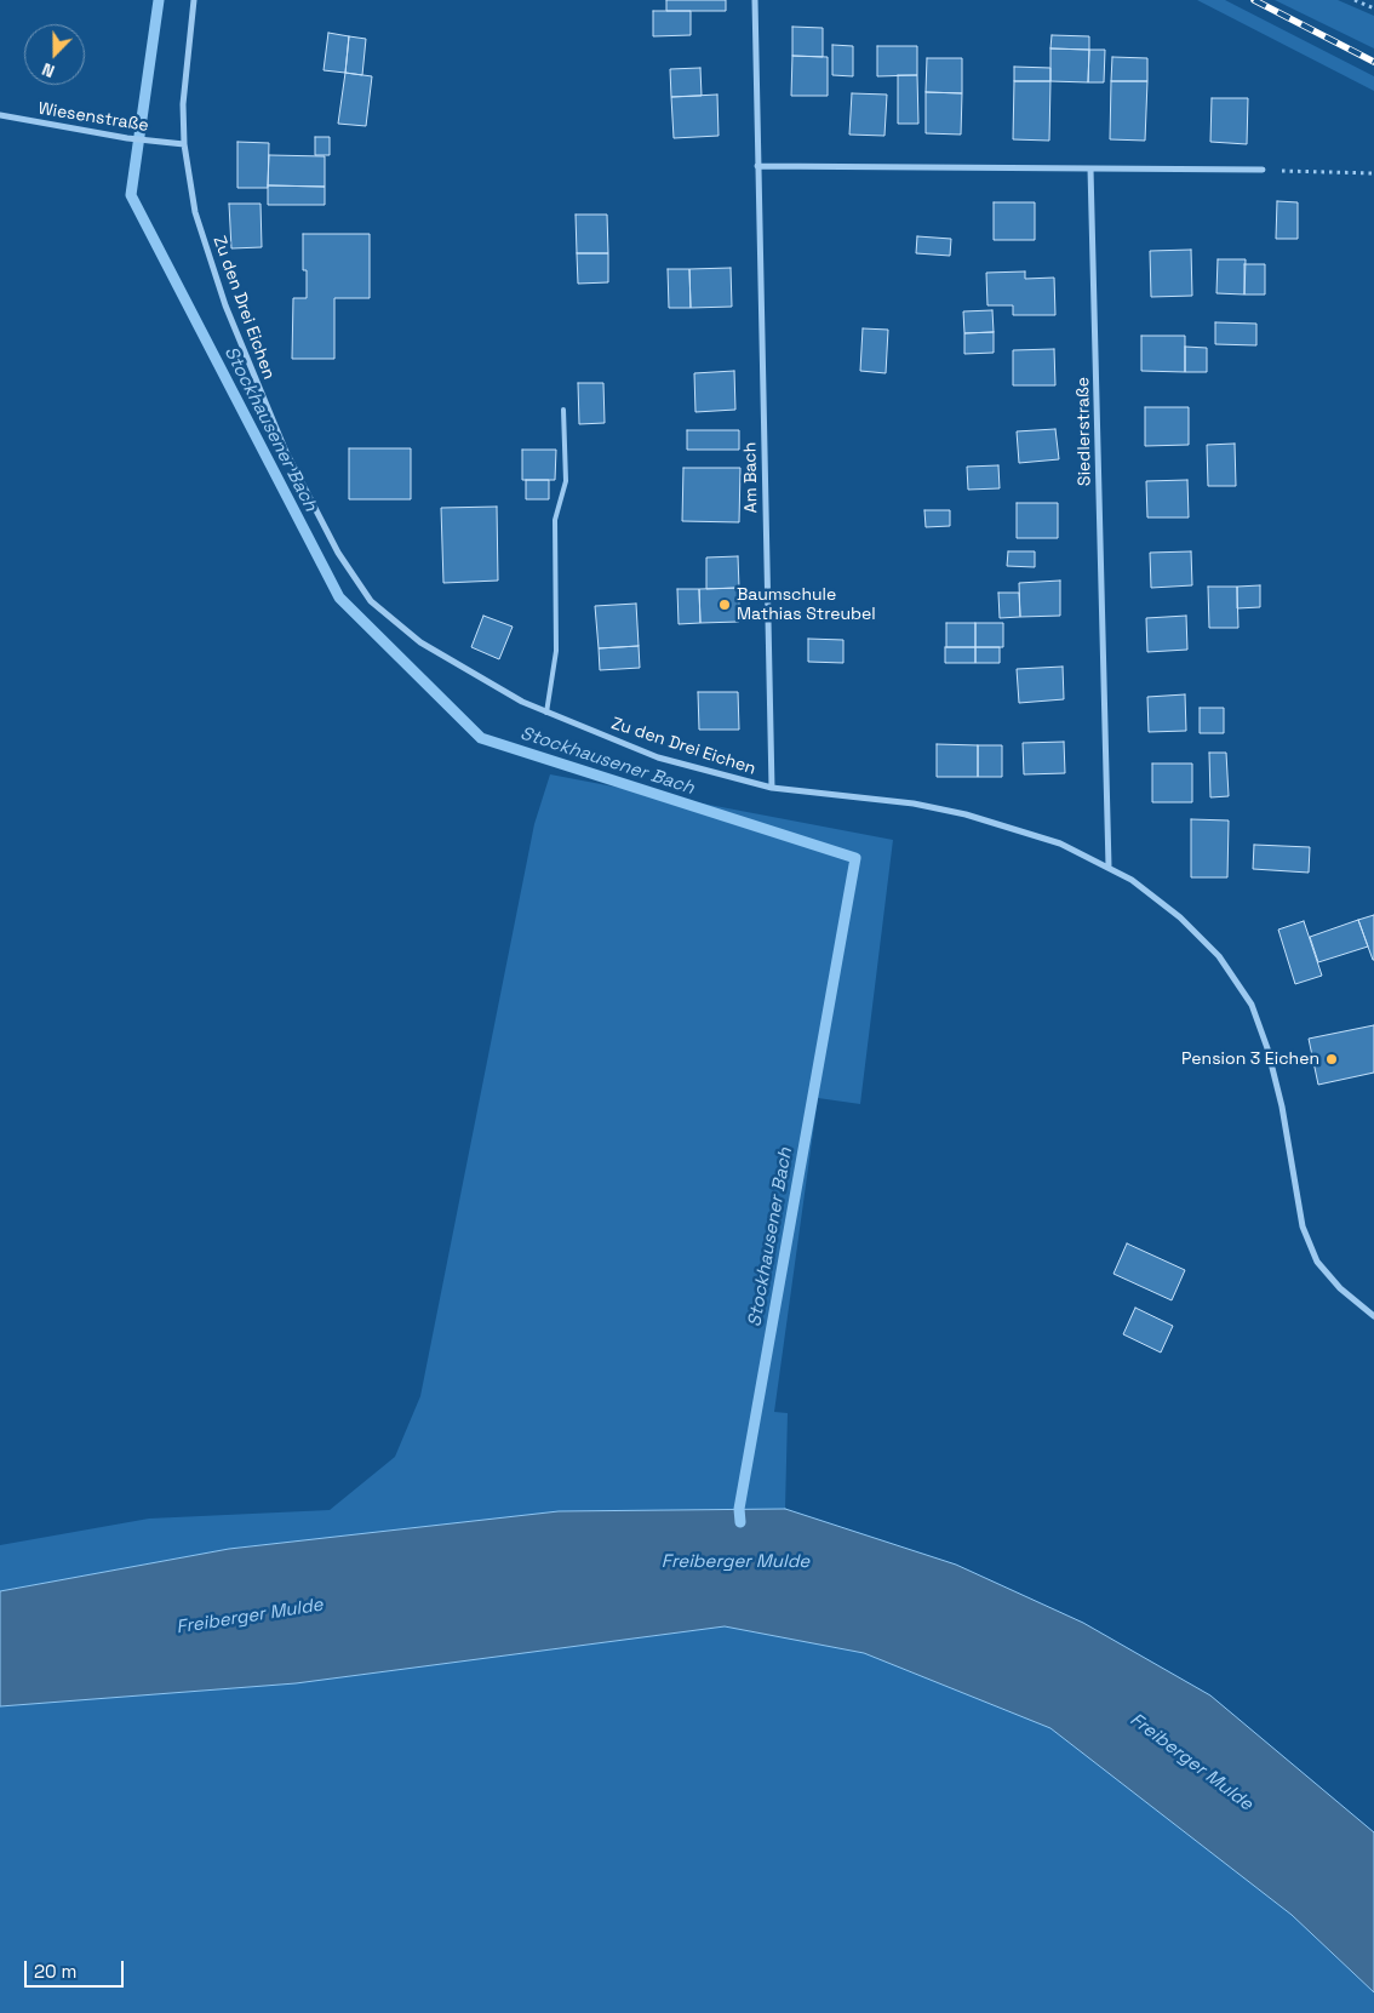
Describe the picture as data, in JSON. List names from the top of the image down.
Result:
{
  "streets": {
    "street": [
      "Wiesenstraße",
      "Zu den Drei Eichen",
      "Siedlerstraße",
      "Am Bach"
    ]
  },
  "crossings": [
    ["Wiesenstraße", "Zu den Drei Eichen"],
    ["Zu den Drei Eichen", "Siedlerstraße"],
    ["Zu den Drei Eichen", "Am Bach"]
  ],
  "water": ["Stockhausener Bach", "Freiberger Mulde"],
  "places": ["Baumschule Mathias Streubel", "Pension 3 Eichen"],
  "scale_bar": "20 m",
  "north": "bottom"
}
